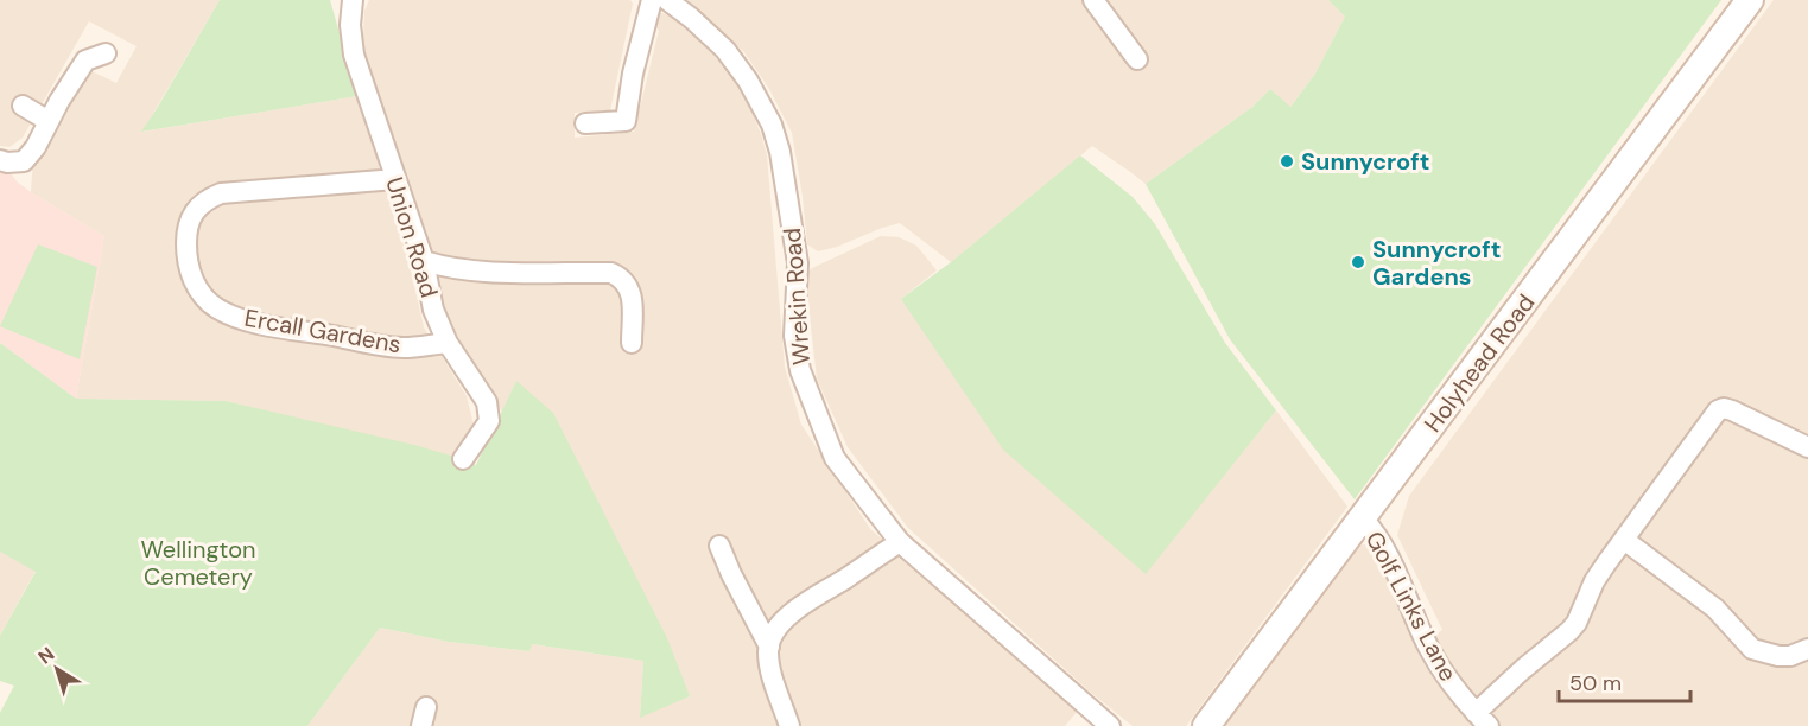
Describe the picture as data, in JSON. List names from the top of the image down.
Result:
{
  "streets": {
    "main road": ["Holyhead Road"],
    "street": [
      "Union Road",
      "Wrekin Road",
      "Ercall Gardens",
      "Golf Links Lane"
    ]
  },
  "crossings": [
    ["Union Road", "Ercall Gardens"],
    ["Holyhead Road", "Golf Links Lane"]
  ],
  "parks": ["Wellington Cemetery"],
  "places": ["Sunnycroft", "Sunnycroft Gardens"],
  "scale_bar": "50 m",
  "north": "top left"
}
